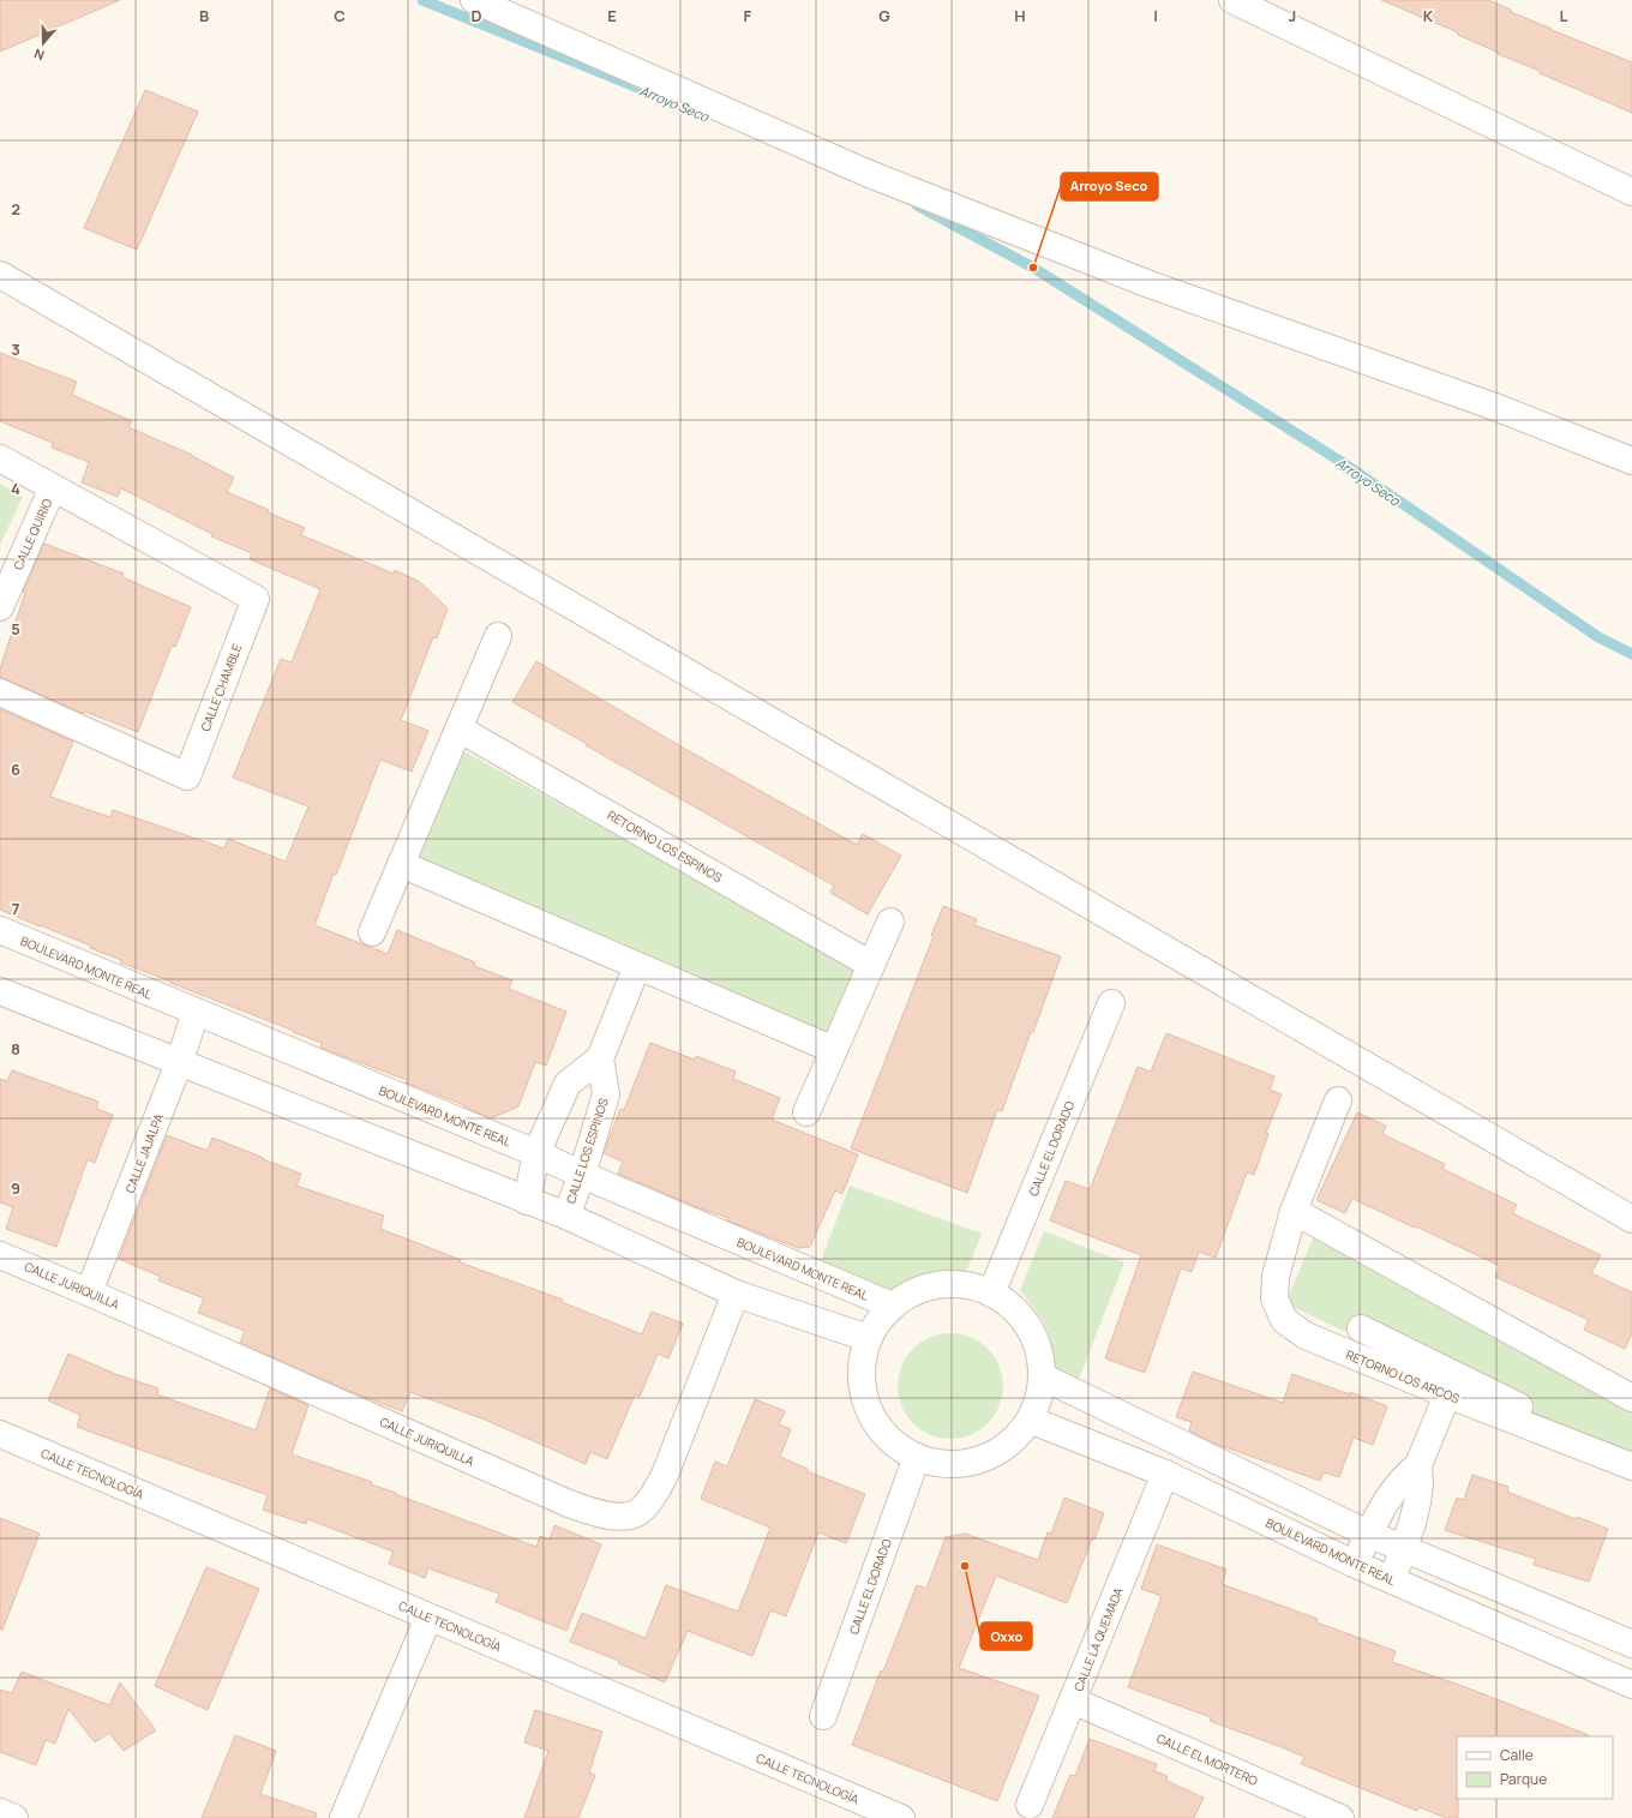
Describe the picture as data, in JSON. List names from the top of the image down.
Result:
{
  "streets": {
    "street": [
      "CALLE QUIRIO",
      "CALLE CHAMBLE",
      "RETORNO LOS ESPINOS",
      "BOULEVARD MONTE REAL",
      "CALLE EL DORADO",
      "CALLE LOS ESPINOS",
      "CALLE JAJALPA",
      "CALLE JURIQUILLA",
      "RETORNO LOS ARCOS",
      "CALLE TECNOLOGÍA",
      "CALLE LA QUEMADA",
      "CALLE EL MORTERO"
    ]
  },
  "crossings": [
    ["CALLE QUIRIO", "CALLE CHAMBLE"],
    ["BOULEVARD MONTE REAL", "CALLE LOS ESPINOS"],
    ["BOULEVARD MONTE REAL", "CALLE JAJALPA"],
    ["BOULEVARD MONTE REAL", "CALLE LA QUEMADA"],
    ["CALLE JAJALPA", "CALLE JURIQUILLA"],
    ["CALLE LA QUEMADA", "CALLE EL MORTERO"]
  ],
  "water": ["Arroyo Seco"],
  "places": ["Arroyo Seco", "Oxxo"],
  "legend": ["Calle", "Parque"],
  "north": "bottom",
  "grid": {
    "columns": [
      "B",
      "C",
      "D",
      "E",
      "F",
      "G",
      "H",
      "I",
      "J",
      "K",
      "L"
    ],
    "rows": [
      "2",
      "3",
      "4",
      "5",
      "6",
      "7",
      "8",
      "9"
    ]
  }
}
